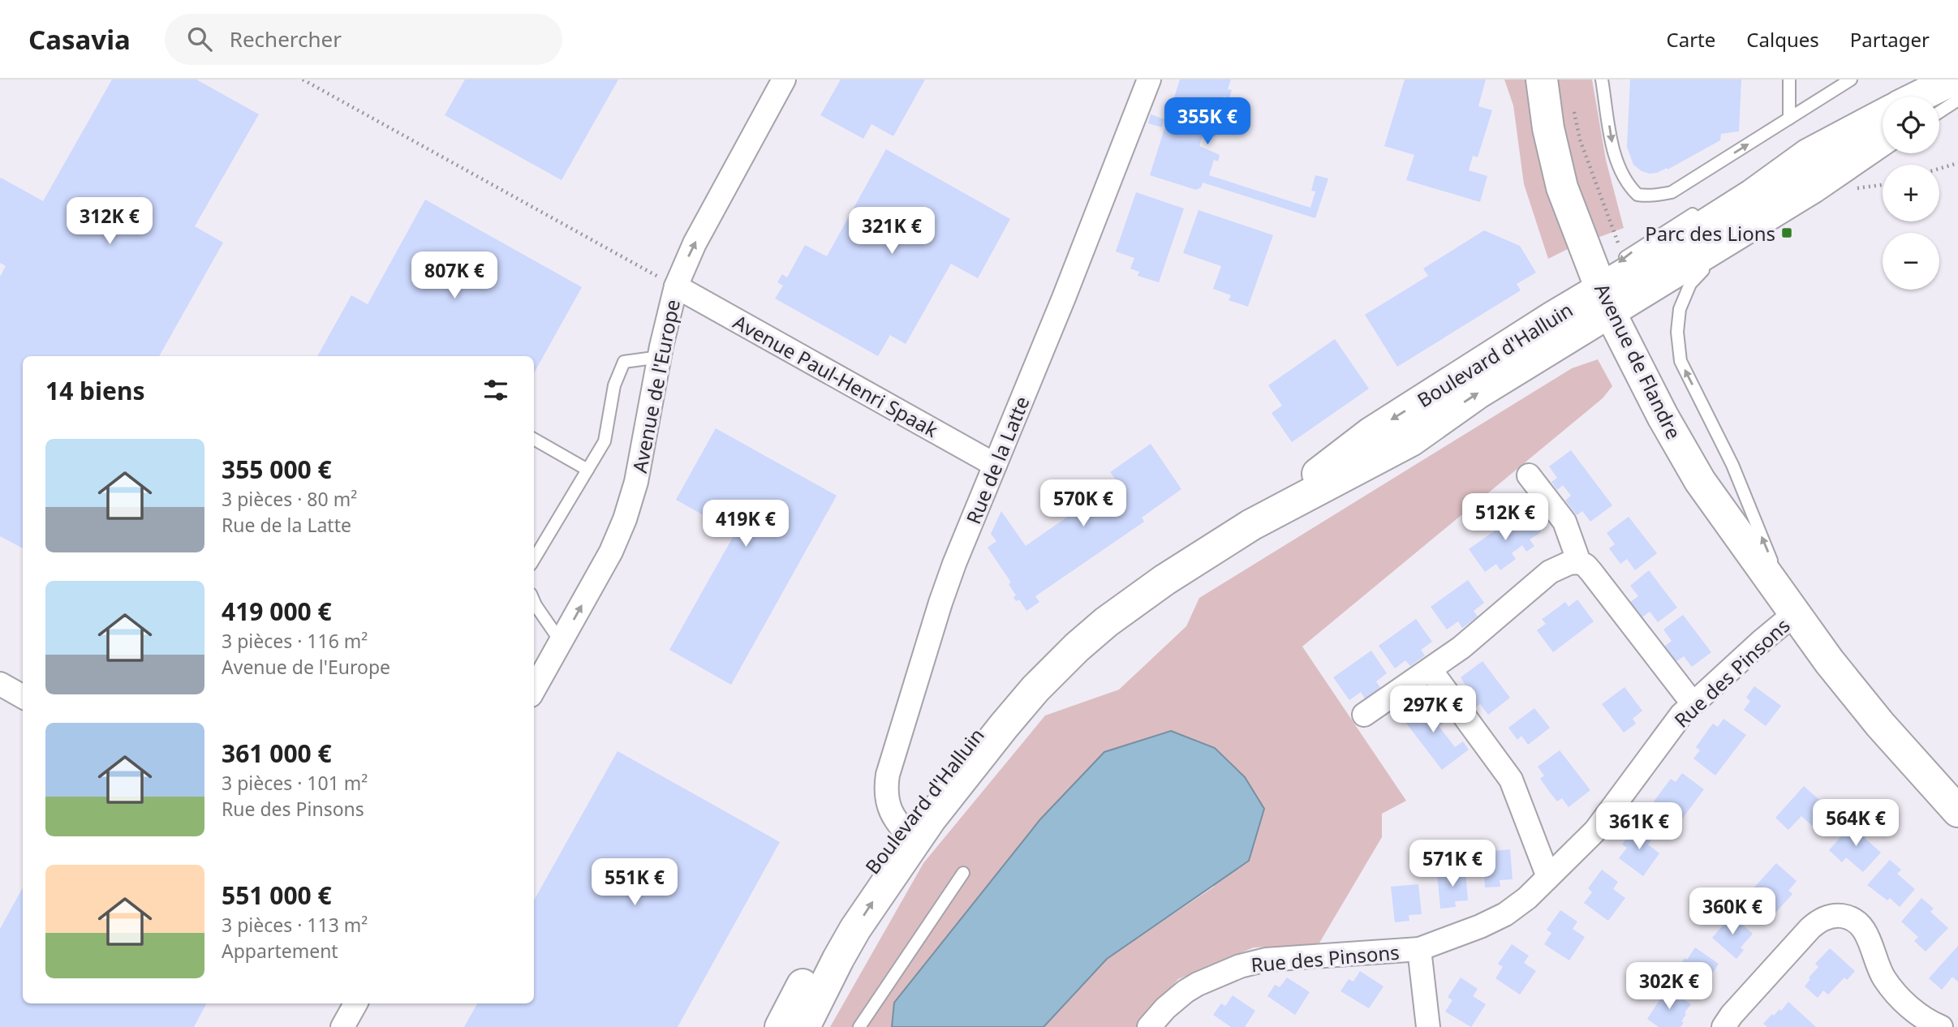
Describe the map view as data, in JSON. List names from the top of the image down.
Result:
{
  "streets": {
    "main road": ["Boulevard d'Halluin", "Avenue de Flandre"],
    "street": [
      "Avenue Paul-Henri Spaak",
      "Avenue de l'Europe",
      "Rue de la Latte",
      "Rue des Pinsons"
    ]
  },
  "crossings": [
    ["Boulevard d'Halluin", "Avenue de Flandre"],
    ["Boulevard d'Halluin", "Rue de la Latte"],
    ["Avenue de Flandre", "Rue des Pinsons"],
    ["Avenue Paul-Henri Spaak", "Avenue de l'Europe"],
    ["Avenue Paul-Henri Spaak", "Rue de la Latte"]
  ],
  "one_way": ["Avenue de l'Europe"],
  "places": {
    "transit": ["Parc des Lions"]
  },
  "page": {
    "header": "Casavia",
    "search": "Rechercher",
    "nav": ["Carte", "Calques", "Partager"],
    "map_buttons": ["+", "−"],
    "price": [
      "355K €",
      "312K €",
      "321K €",
      "807K €",
      "570K €",
      "512K €",
      "419K €",
      "297K €",
      "564K €",
      "361K €",
      "571K €",
      "551K €",
      "360K €",
      "302K €"
    ],
    "heading": "14 biens",
    "list": [
      {
        "name": "355 000 €",
        "note": "3 pièces · 80 m² · Rue de la Latte"
      },
      {
        "name": "419 000 €",
        "note": "3 pièces · 116 m² · Avenue de l'Europe"
      },
      {
        "name": "361 000 €",
        "note": "3 pièces · 101 m² · Rue des Pinsons"
      },
      {
        "name": "551 000 €",
        "note": "3 pièces · 113 m² · Appartement"
      }
    ]
  }
}
